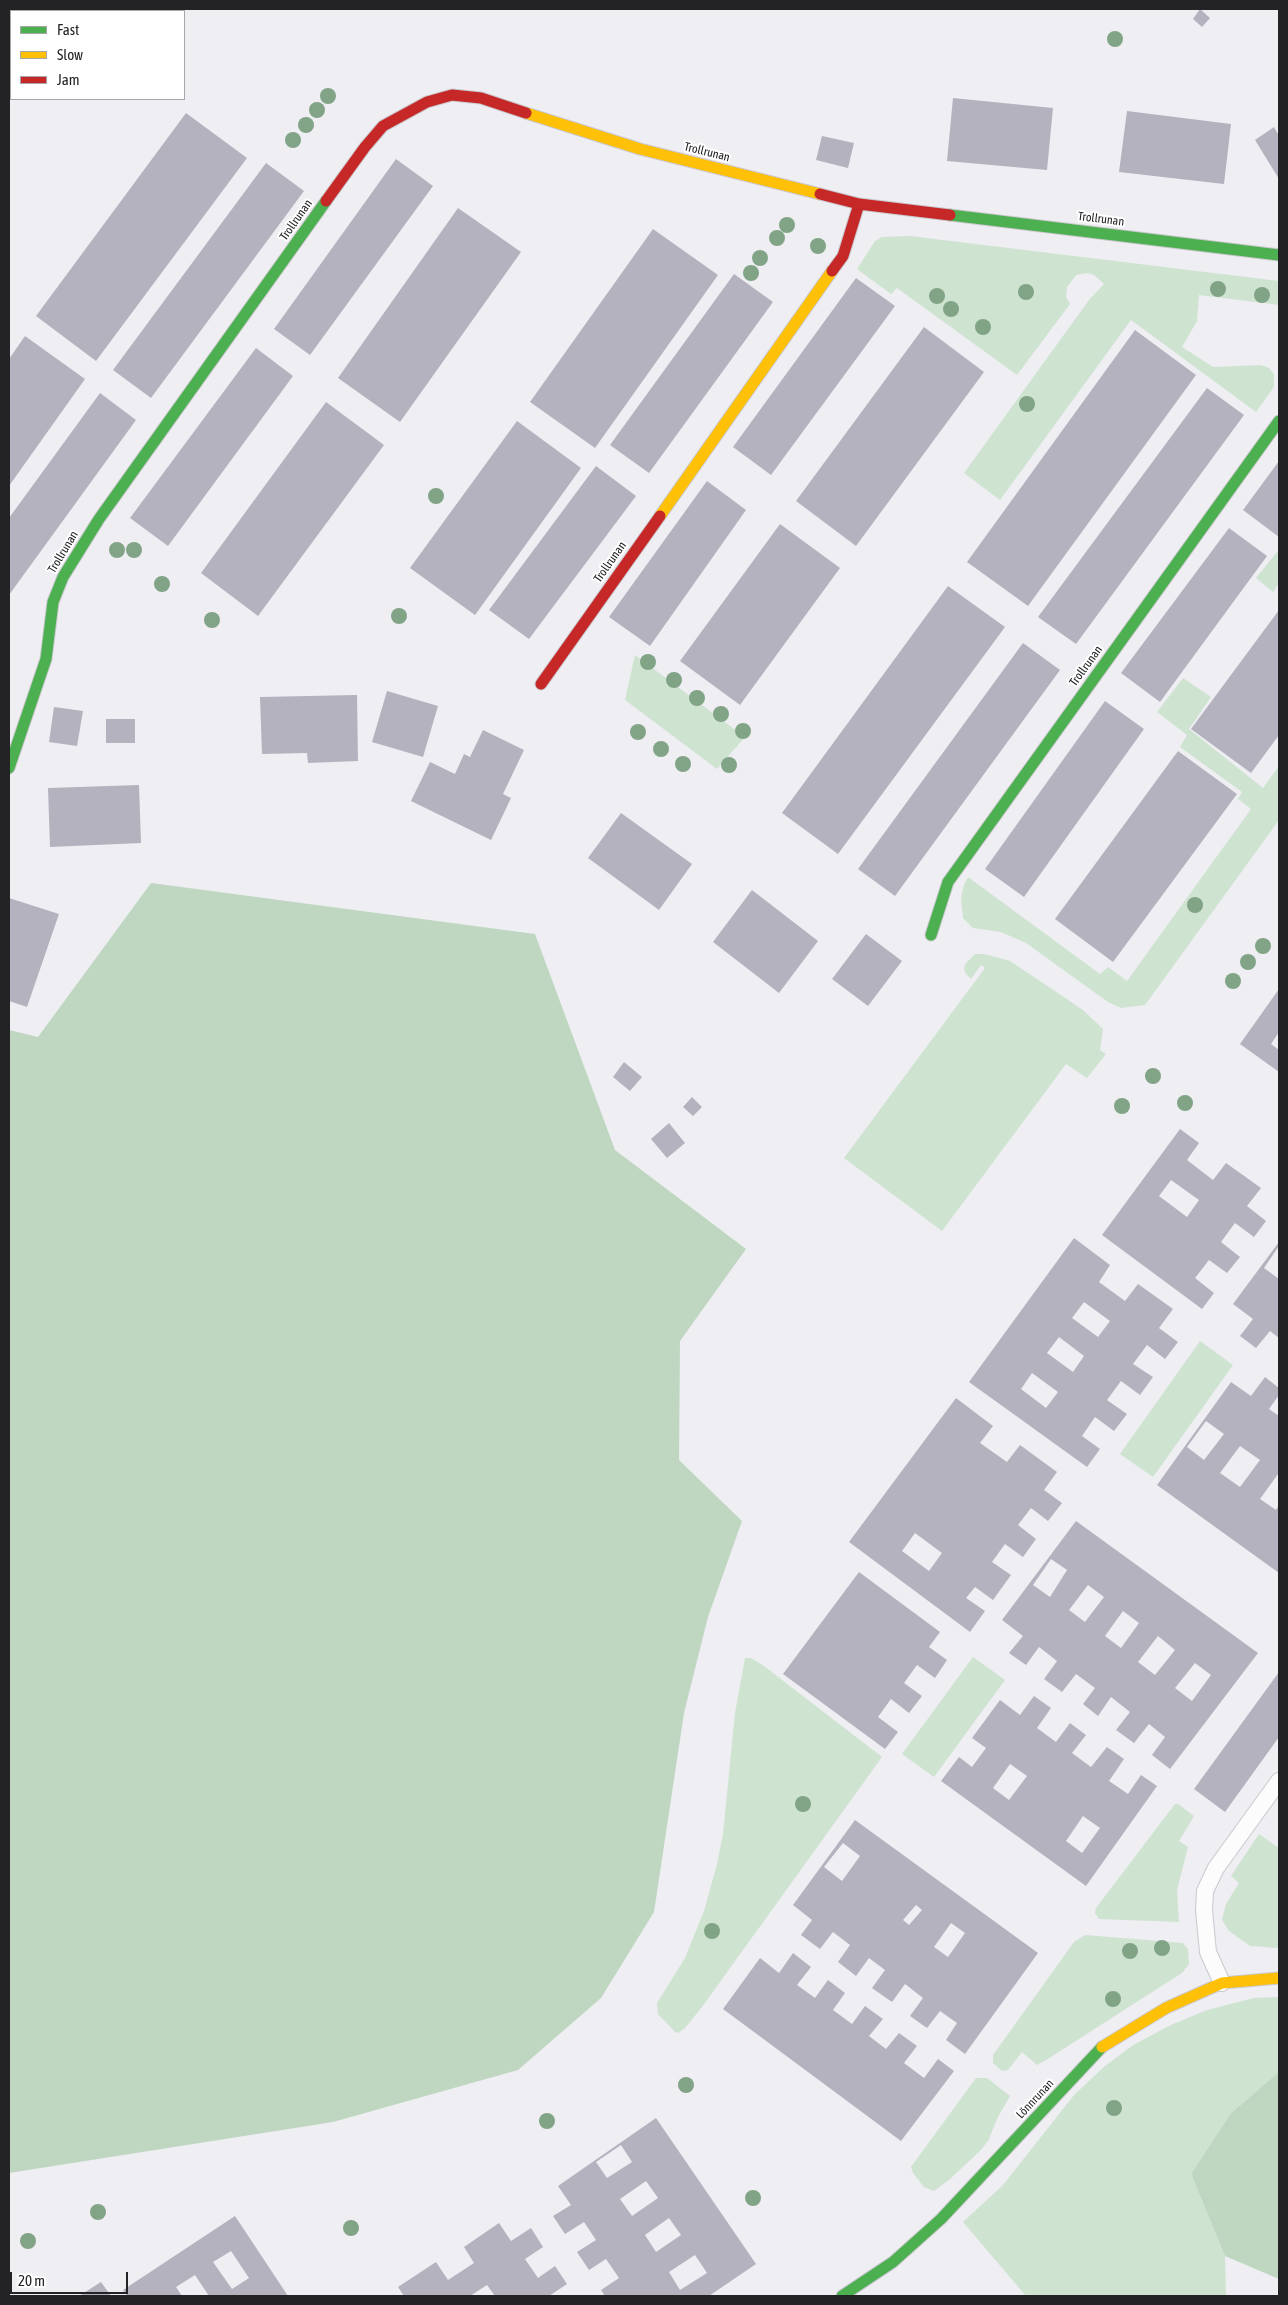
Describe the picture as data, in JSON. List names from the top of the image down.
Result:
{
  "streets": {
    "street": ["Trollrunan", "Lönnrunan"]
  },
  "legend": ["Fast", "Slow", "Jam"],
  "scale_bar": "20 m"
}
